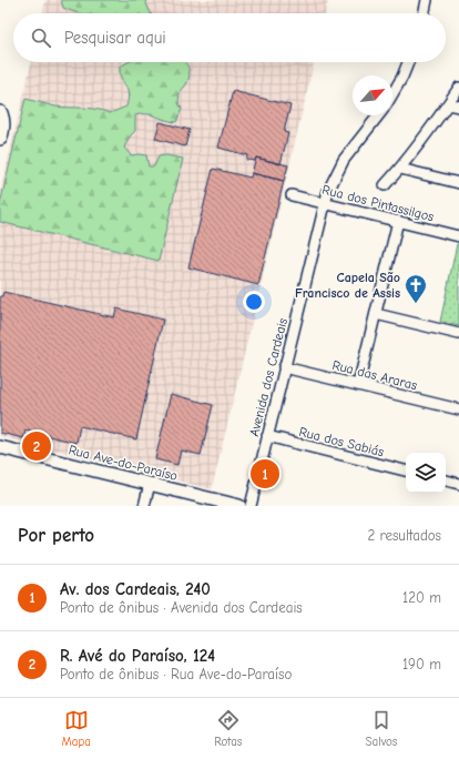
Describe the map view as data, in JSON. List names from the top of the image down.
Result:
{
  "streets": {
    "street": [
      "Rua dos Pintassilgos",
      "Rua das Araras",
      "Avenida dos Cardeais",
      "Rua dos Sabiás",
      "Rua Ave-do-Paraíso"
    ]
  },
  "crossings": [
    ["Rua dos Pintassilgos", "Avenida dos Cardeais"],
    ["Rua das Araras", "Avenida dos Cardeais"],
    ["Avenida dos Cardeais", "Rua dos Sabiás"]
  ],
  "places": {
    "church": ["Capela São Francisco de Assis"]
  },
  "north": "top right",
  "page": {
    "search": "Pesquisar aqui",
    "pins": ["2", "1"],
    "heading": ["Por perto", "2 resultados"],
    "list": [
      {
        "mark": "1",
        "name": "Av. dos Cardeais, 240",
        "note": "Ponto de ônibus · Avenida dos Cardeais",
        "value": "120 m"
      },
      {
        "mark": "2",
        "name": "R. Avé do Paraíso, 124",
        "note": "Ponto de ônibus · Rua Ave-do-Paraíso",
        "value": "190 m"
      }
    ],
    "nav": ["Mapa", "Rotas", "Salvos"]
  }
}
